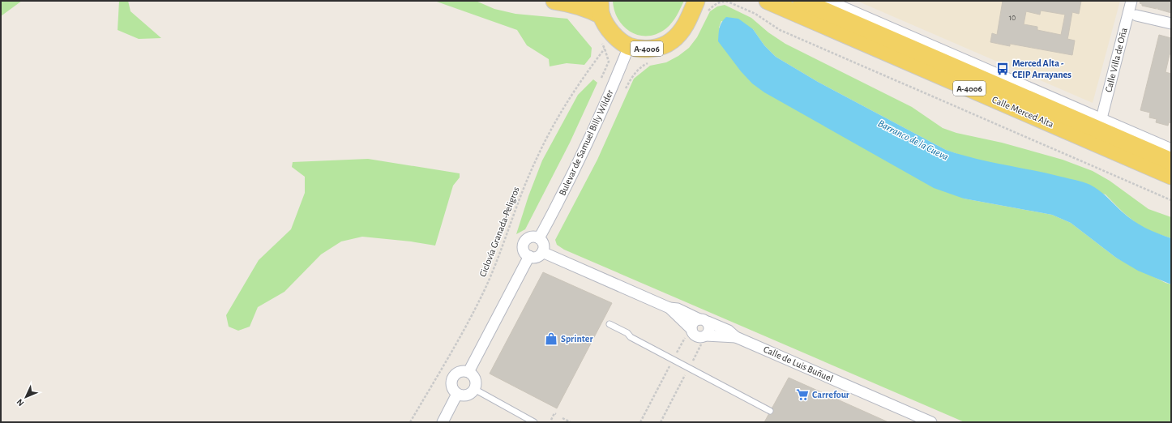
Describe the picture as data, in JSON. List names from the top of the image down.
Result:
{
  "streets": {
    "main road": ["A-4006", "Calle Merced Alta"],
    "street": ["Calle Villa de Oña", "Bulevar de Samuel Billy Wilder", "Calle de Luis Buñuel"],
    "path": ["Ciclovía Granada-Peligros"]
  },
  "crossings": [
    ["A-4006", "Bulevar de Samuel Billy Wilder"],
    ["Bulevar de Samuel Billy Wilder", "Calle de Luis Buñuel"]
  ],
  "water": ["Barranco de la Cueva"],
  "places": {
    "bus stop": ["Merced Alta - CEIP Arrayanes"],
    "shop": ["Sprinter"],
    "supermarket": ["Carrefour"]
  },
  "house_numbers": ["10"],
  "north": "bottom left"
}
